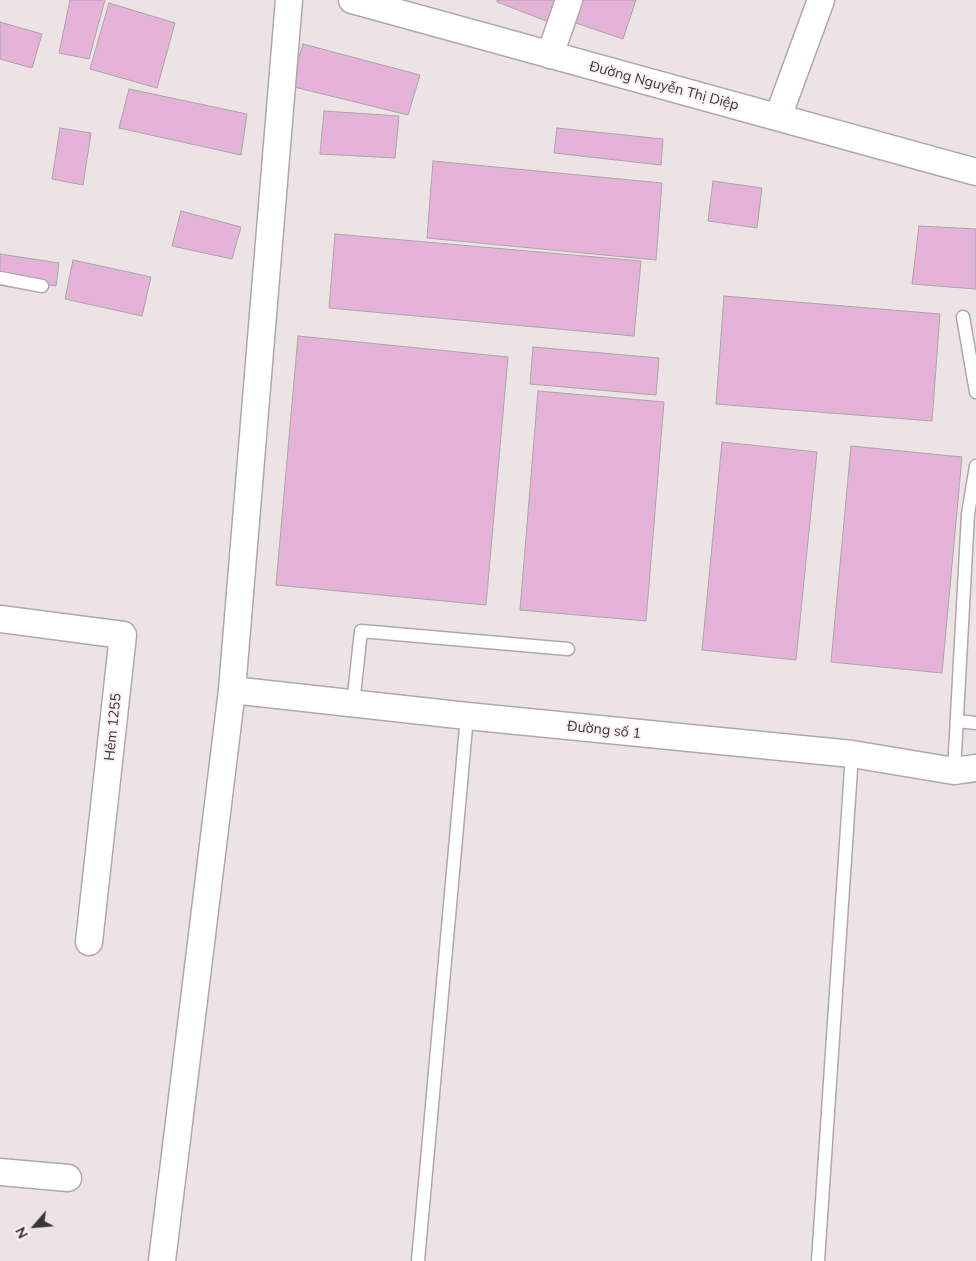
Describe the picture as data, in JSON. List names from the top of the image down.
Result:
{
  "streets": {
    "street": ["Đường Nguyễn Thị Diệp", "Hẻm 1255", "Đường số 1"]
  },
  "north": "bottom left"
}
